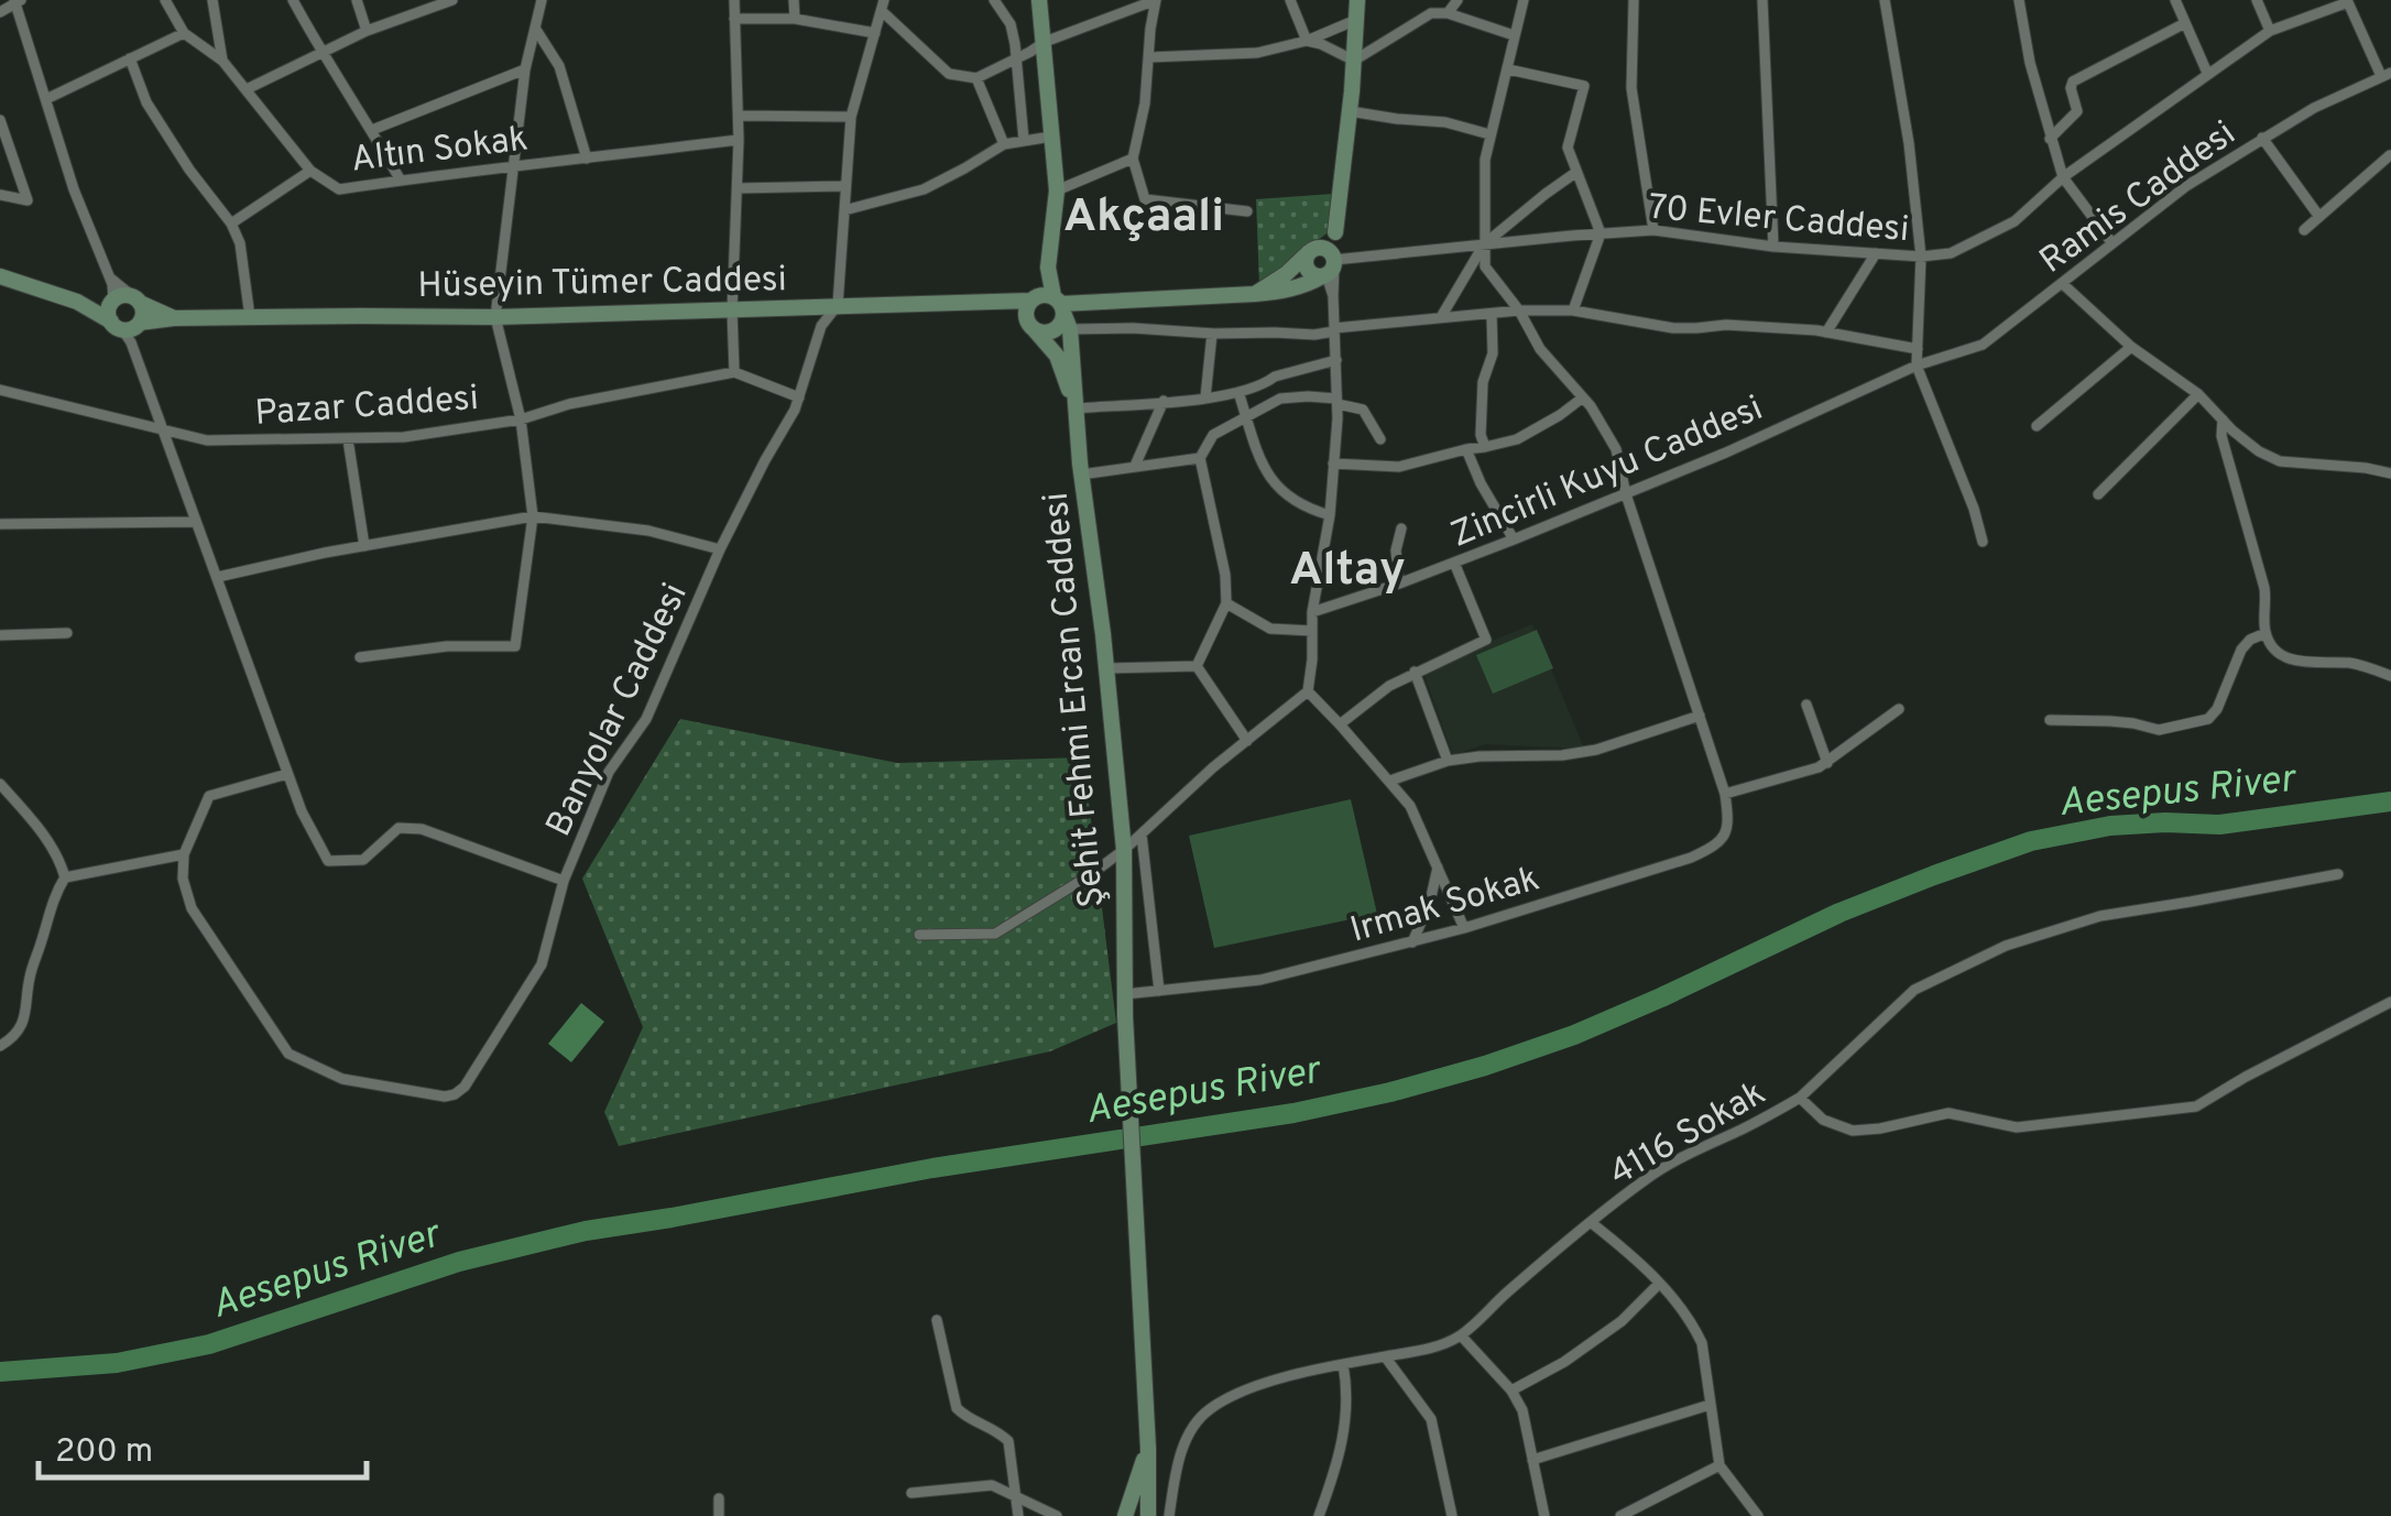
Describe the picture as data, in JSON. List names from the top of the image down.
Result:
{
  "streets": {
    "main road": ["Hüseyin Tümer Caddesi", "Şehit Fehmi Ercan Caddesi"],
    "street": [
      "Altın Sokak",
      "Ramis Caddesi",
      "70 Evler Caddesi",
      "Pazar Caddesi",
      "Zincirli Kuyu Caddesi",
      "Banyolar Caddesi",
      "Irmak Sokak",
      "4116 Sokak"
    ]
  },
  "crossings": [
    ["Ramis Caddesi", "Zincirli Kuyu Caddesi"],
    ["70 Evler Caddesi", "Irmak Sokak"],
    ["Hüseyin Tümer Caddesi", "Şehit Fehmi Ercan Caddesi"],
    ["Hüseyin Tümer Caddesi", "Banyolar Caddesi"],
    ["Zincirli Kuyu Caddesi", "Irmak Sokak"],
    ["Şehit Fehmi Ercan Caddesi", "Irmak Sokak"]
  ],
  "districts": ["Akçaali", "Altay"],
  "water": ["Aesepus River"],
  "scale_bar": "200 m"
}
